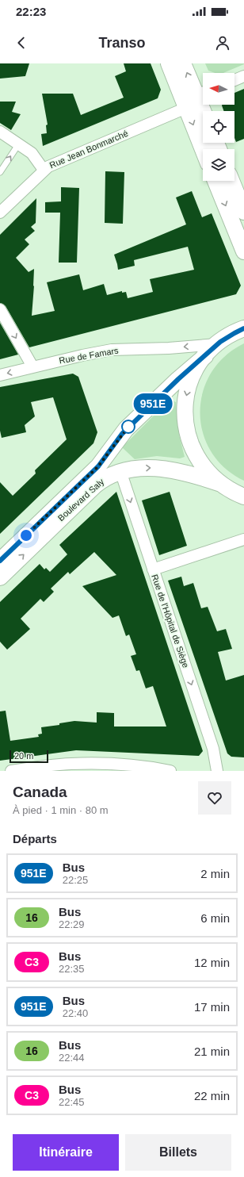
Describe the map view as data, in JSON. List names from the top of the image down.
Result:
{
  "streets": {
    "main road": ["Boulevard Saly"],
    "street": ["Rue Jean Bonmarché", "Rue de Famars", "Rue de l'Hôpital de Siège"]
  },
  "crossings": [
    ["Boulevard Saly", "Rue de l'Hôpital de Siège"]
  ],
  "one_way": ["Rue de Famars", "Rue de l'Hôpital de Siège"],
  "lines": ["bus line 951E"],
  "scale_bar": "20 m",
  "north": "left",
  "page": {
    "status": "22:23",
    "header": "Transo",
    "on_map": "951E",
    "scale": "20 m",
    "heading": [
      ["Canada", "À pied · 1 min · 80 m"],
      "Départs"
    ],
    "list": [
      {
        "mark": "951E",
        "name": "Bus",
        "note": "22:25",
        "value": "2 min"
      },
      {
        "mark": "16",
        "name": "Bus",
        "note": "22:29",
        "value": "6 min"
      },
      {
        "mark": "C3",
        "name": "Bus",
        "note": "22:35",
        "value": "12 min"
      },
      {
        "mark": "951E",
        "name": "Bus",
        "note": "22:40",
        "value": "17 min"
      },
      {
        "mark": "16",
        "name": "Bus",
        "note": "22:44",
        "value": "21 min"
      },
      {
        "mark": "C3",
        "name": "Bus",
        "note": "22:45",
        "value": "22 min"
      }
    ],
    "buttons": ["Itinéraire", "Billets"]
  }
}
